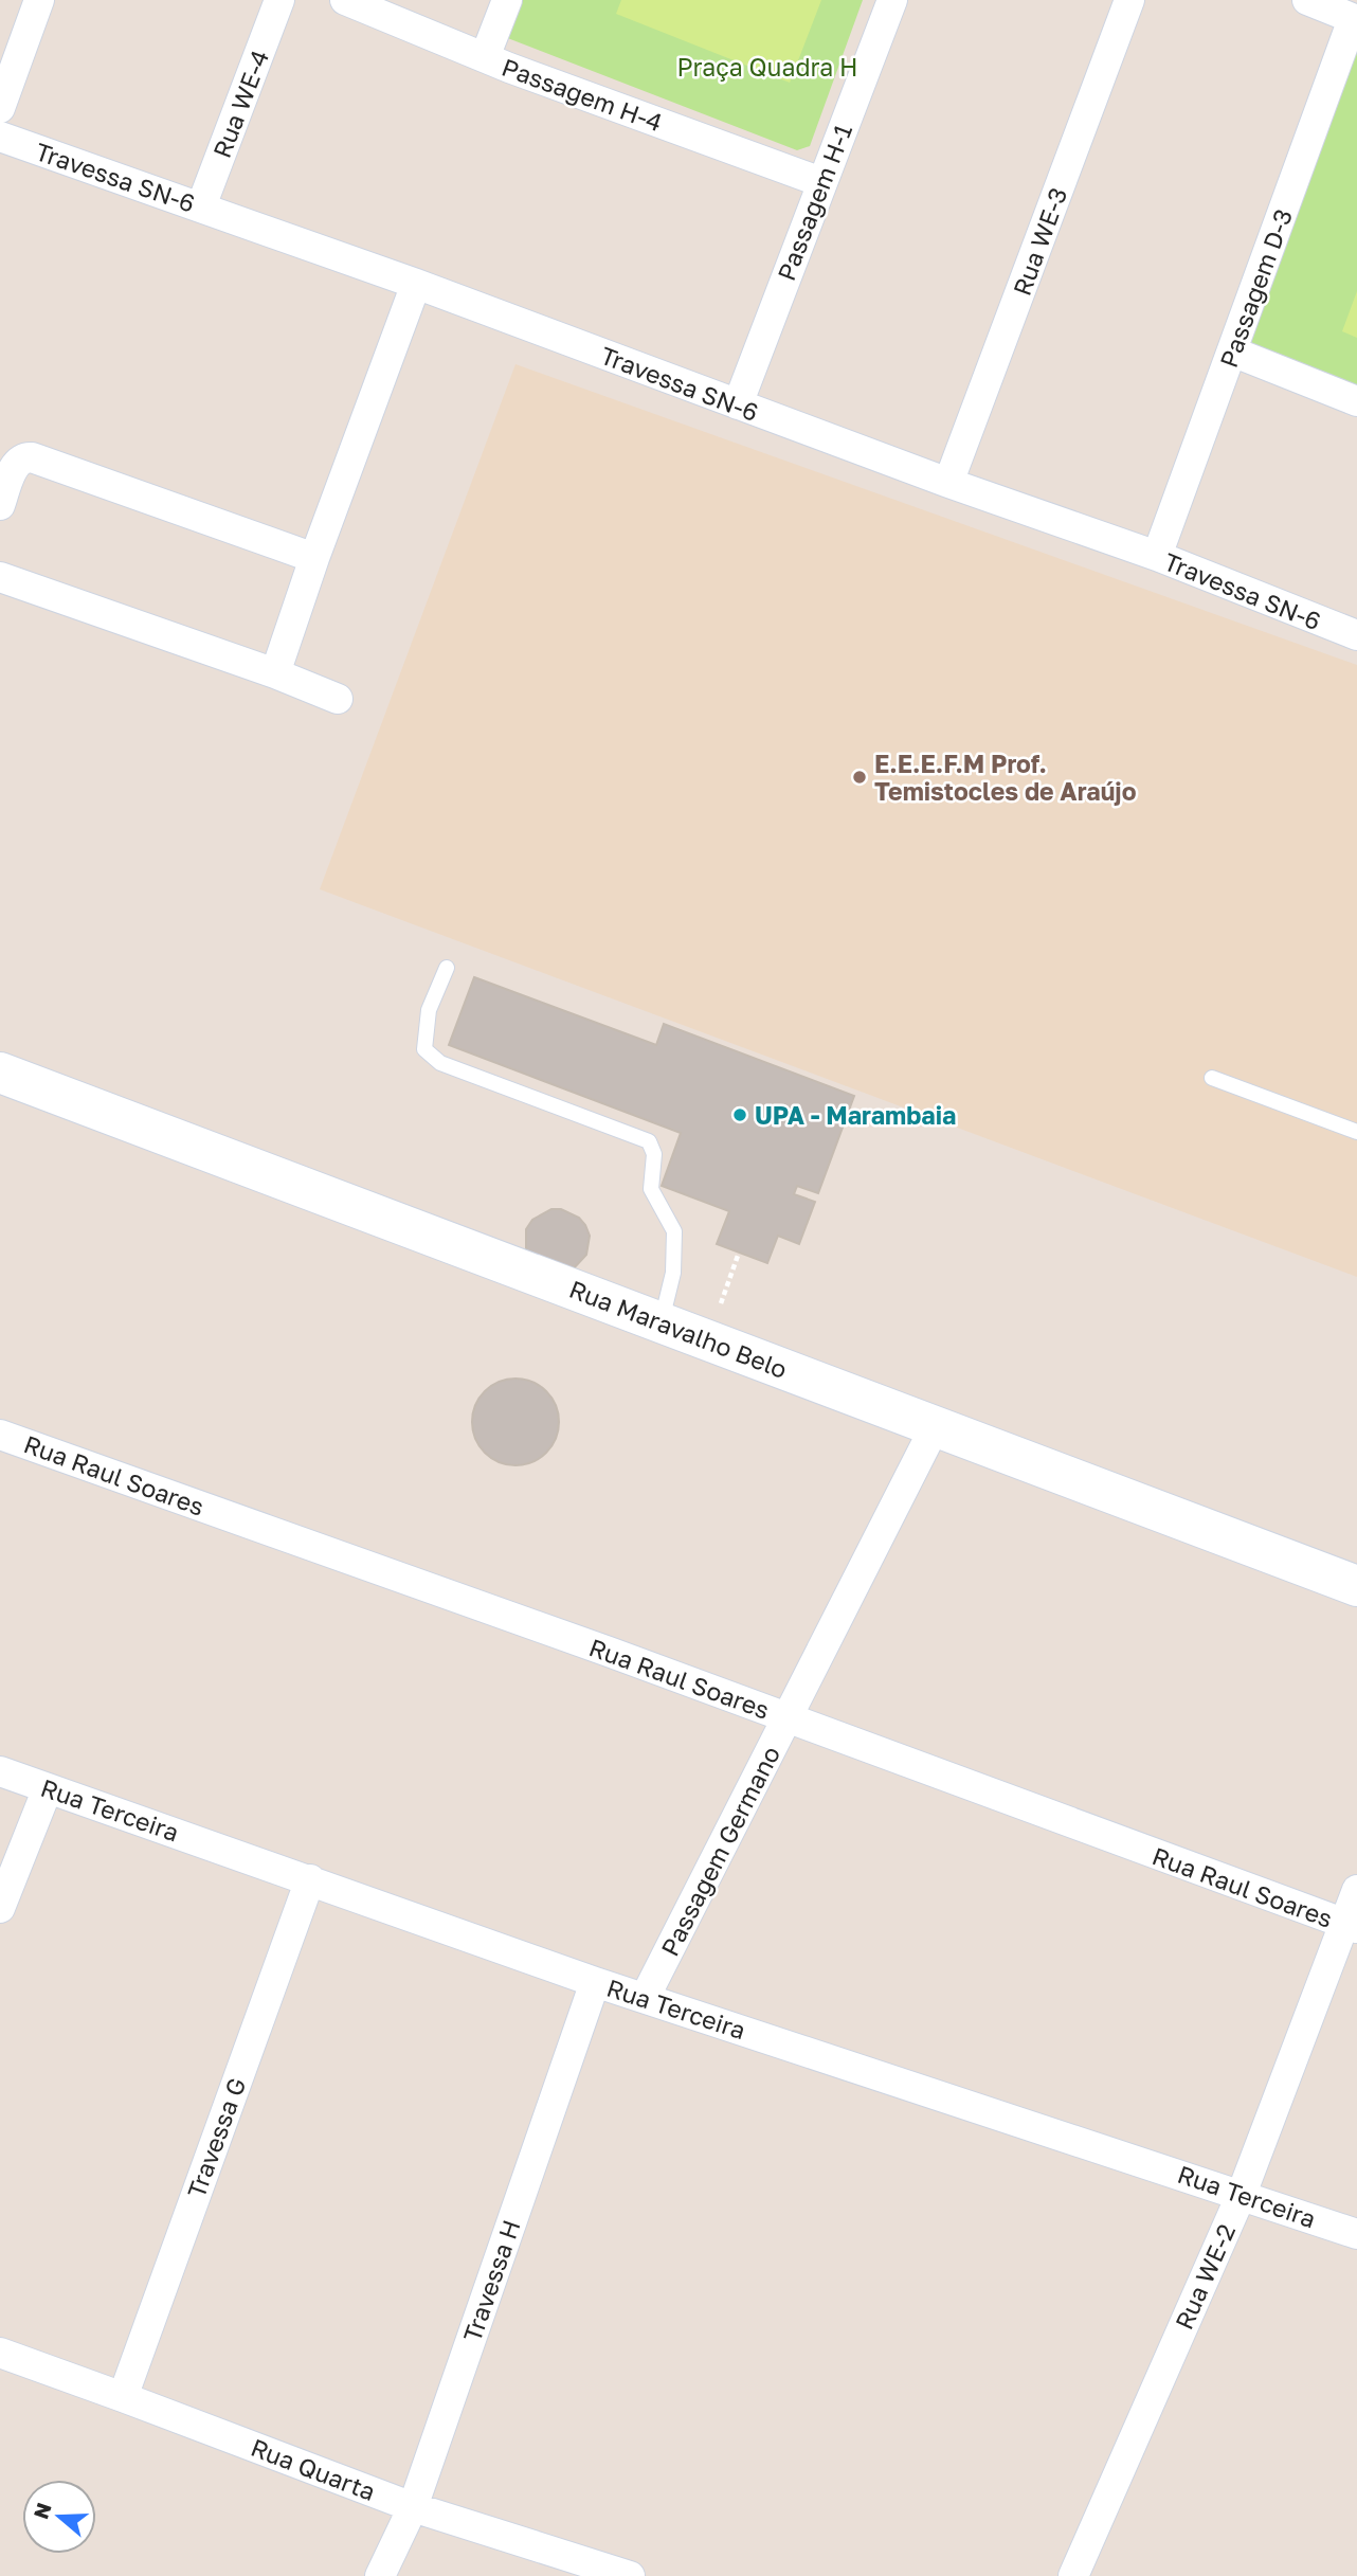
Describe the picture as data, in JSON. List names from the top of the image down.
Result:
{
  "streets": {
    "street": [
      "Passagem H-4",
      "Rua WE-4",
      "Travessa SN-6",
      "Passagem H-1",
      "Rua WE-3",
      "Passagem D-3",
      "Rua Maravalho Belo",
      "Rua Raul Soares",
      "Rua Terceira",
      "Passagem Germano",
      "Travessa G",
      "Rua WE-2",
      "Travessa H",
      "Rua Quarta"
    ]
  },
  "crossings": [
    ["Passagem H-4", "Passagem H-1"],
    ["Rua WE-4", "Travessa SN-6"],
    ["Travessa SN-6", "Passagem H-1"],
    ["Travessa SN-6", "Rua WE-3"],
    ["Travessa SN-6", "Passagem D-3"],
    ["Rua Maravalho Belo", "Passagem Germano"],
    ["Rua Raul Soares", "Passagem Germano"],
    ["Rua Raul Soares", "Rua WE-2"],
    ["Rua Terceira", "Passagem Germano"],
    ["Rua Terceira", "Travessa G"],
    ["Rua Terceira", "Rua WE-2"],
    ["Rua Terceira", "Travessa H"],
    ["Travessa G", "Rua Quarta"],
    ["Travessa H", "Rua Quarta"]
  ],
  "parks": ["Praça Quadra H"],
  "places": ["E.E.E.F.M Prof. Temistocles de Araújo", "UPA - Marambaia"],
  "north": "left"
}
